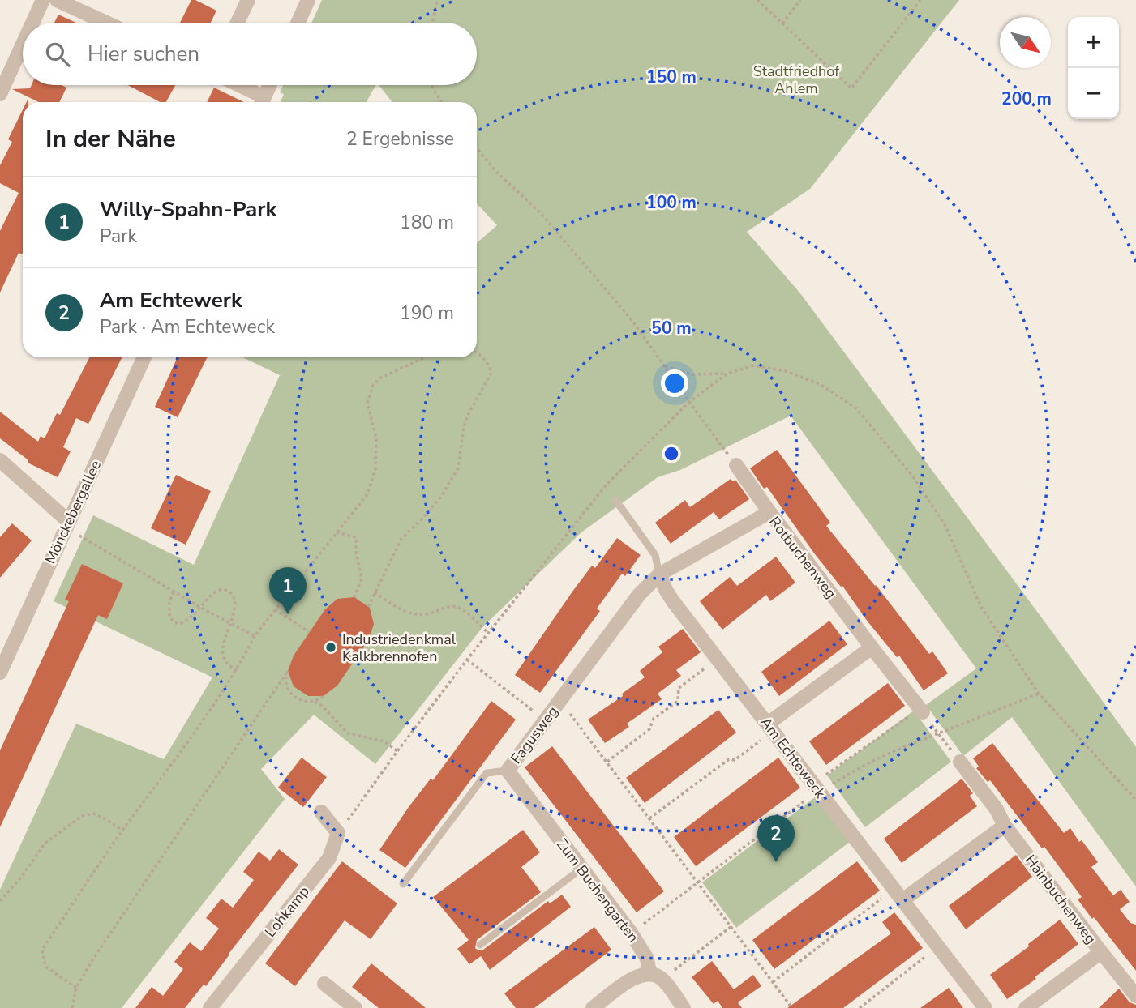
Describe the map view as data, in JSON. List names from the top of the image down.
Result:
{
  "streets": {
    "street": [
      "Mönckebergallee",
      "Rotbuchenweg",
      "Fagusweg",
      "Am Echteweck",
      "Zum Buchengarten",
      "Hainbuchenweg",
      "Lohkamp"
    ]
  },
  "crossings": [
    ["Rotbuchenweg", "Fagusweg"],
    ["Rotbuchenweg", "Am Echteweck"],
    ["Fagusweg", "Am Echteweck"],
    ["Fagusweg", "Zum Buchengarten"]
  ],
  "parks": ["Stadtfriedhof Ahlem"],
  "places": ["Industriedenkmal Kalkbrennofen"],
  "north": "bottom right",
  "page": {
    "map_buttons": ["+", "−"],
    "search": "Hier suchen",
    "heading": ["In der Nähe", "2 Ergebnisse"],
    "list": [
      {
        "mark": "1",
        "name": "Willy-Spahn-Park",
        "note": "Park",
        "value": "180 m"
      },
      {
        "mark": "2",
        "name": "Am Echtewerk",
        "note": "Park · Am Echteweck",
        "value": "190 m"
      }
    ],
    "pins": ["1", "2"]
  },
  "rings": [
    "150 m",
    "200 m",
    "100 m",
    "50 m"
  ]
}
